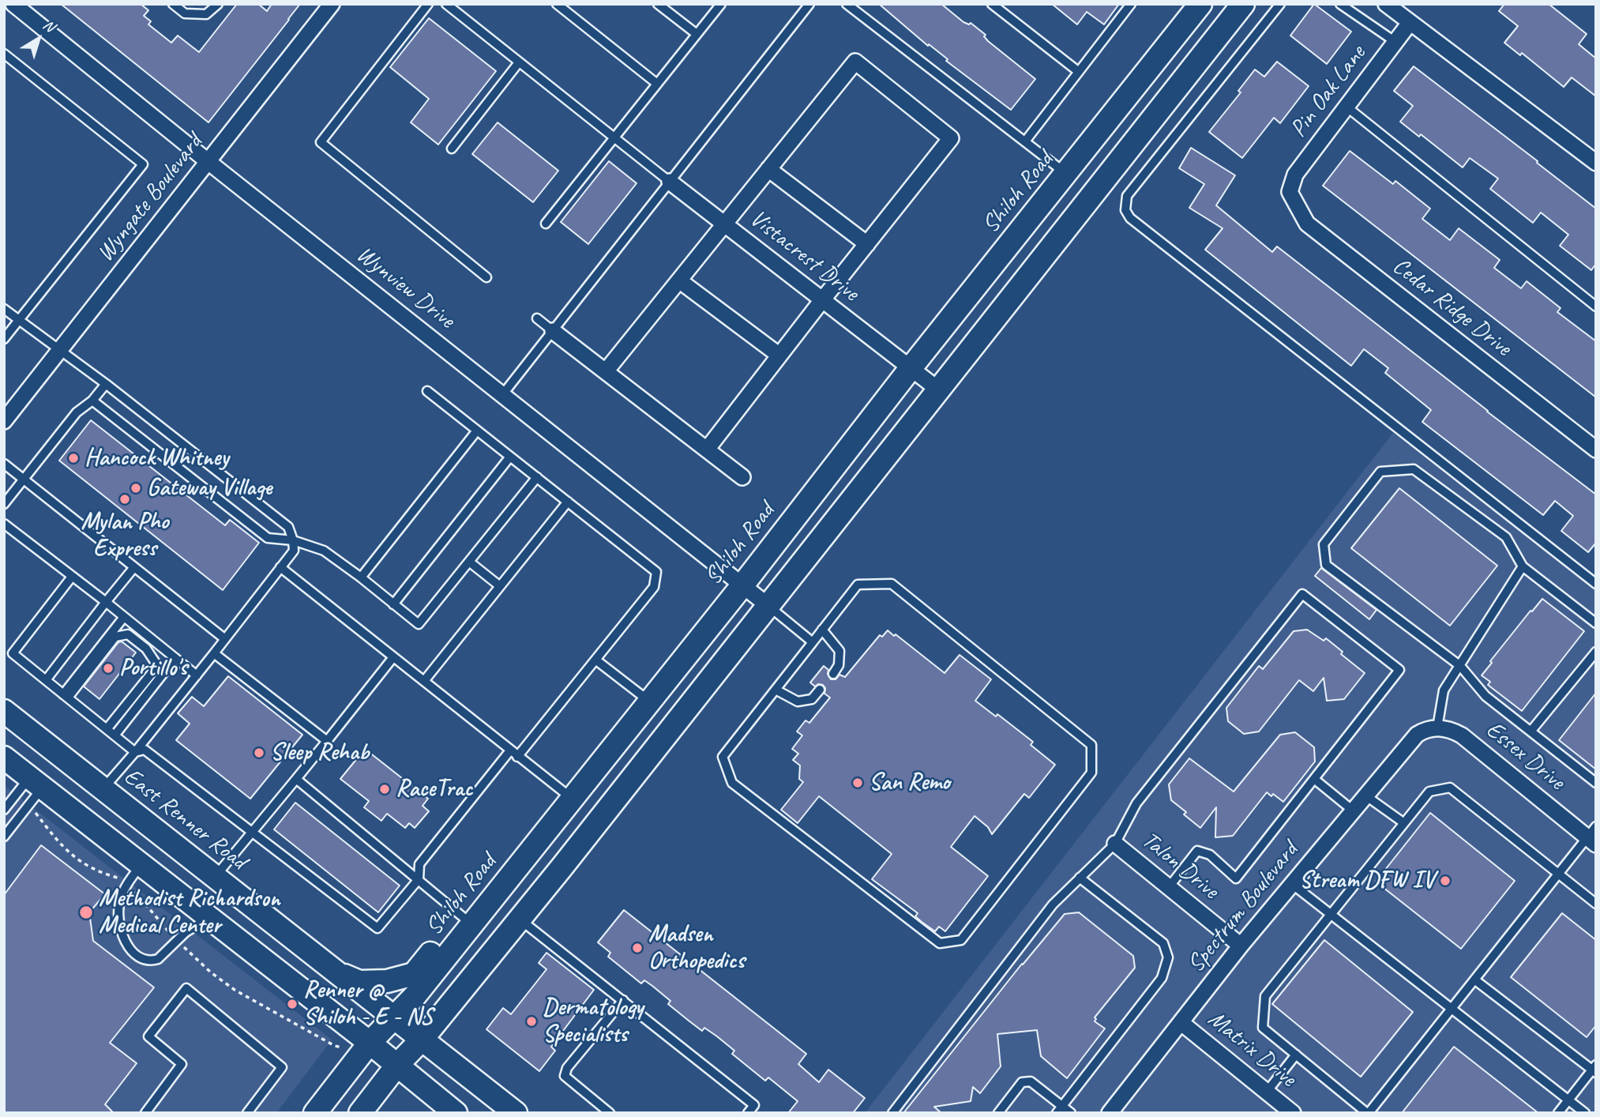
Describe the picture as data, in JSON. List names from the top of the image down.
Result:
{
  "streets": {
    "main road": ["Shiloh Road", "East Renner Road"],
    "street": [
      "Pin Oak Lane",
      "Wyngate Boulevard",
      "Vistacrest Drive",
      "Wynview Drive",
      "Cedar Ridge Drive",
      "Essex Drive",
      "Talon Drive",
      "Spectrum Boulevard",
      "Matrix Drive"
    ]
  },
  "crossings": [
    ["Pin Oak Lane", "Cedar Ridge Drive"],
    ["Shiloh Road", "Vistacrest Drive"],
    ["Shiloh Road", "Wynview Drive"],
    ["Shiloh Road", "East Renner Road"],
    ["Wyngate Boulevard", "Wynview Drive"],
    ["Essex Drive", "Spectrum Boulevard"],
    ["Talon Drive", "Spectrum Boulevard"],
    ["Spectrum Boulevard", "Matrix Drive"]
  ],
  "places": [
    "Hancock Whitney",
    "Gateway Village",
    "Mylan Pho Express",
    "Portillo's",
    "Sleep Rehab",
    "San Remo",
    "RaceTrac",
    "Stream DFW IV",
    "Methodist Richardson Medical Center",
    "Madsen Orthopedics",
    "Renner @ Shiloh - E - NS",
    "Dermatology Specialists"
  ],
  "north": "top right"
}
